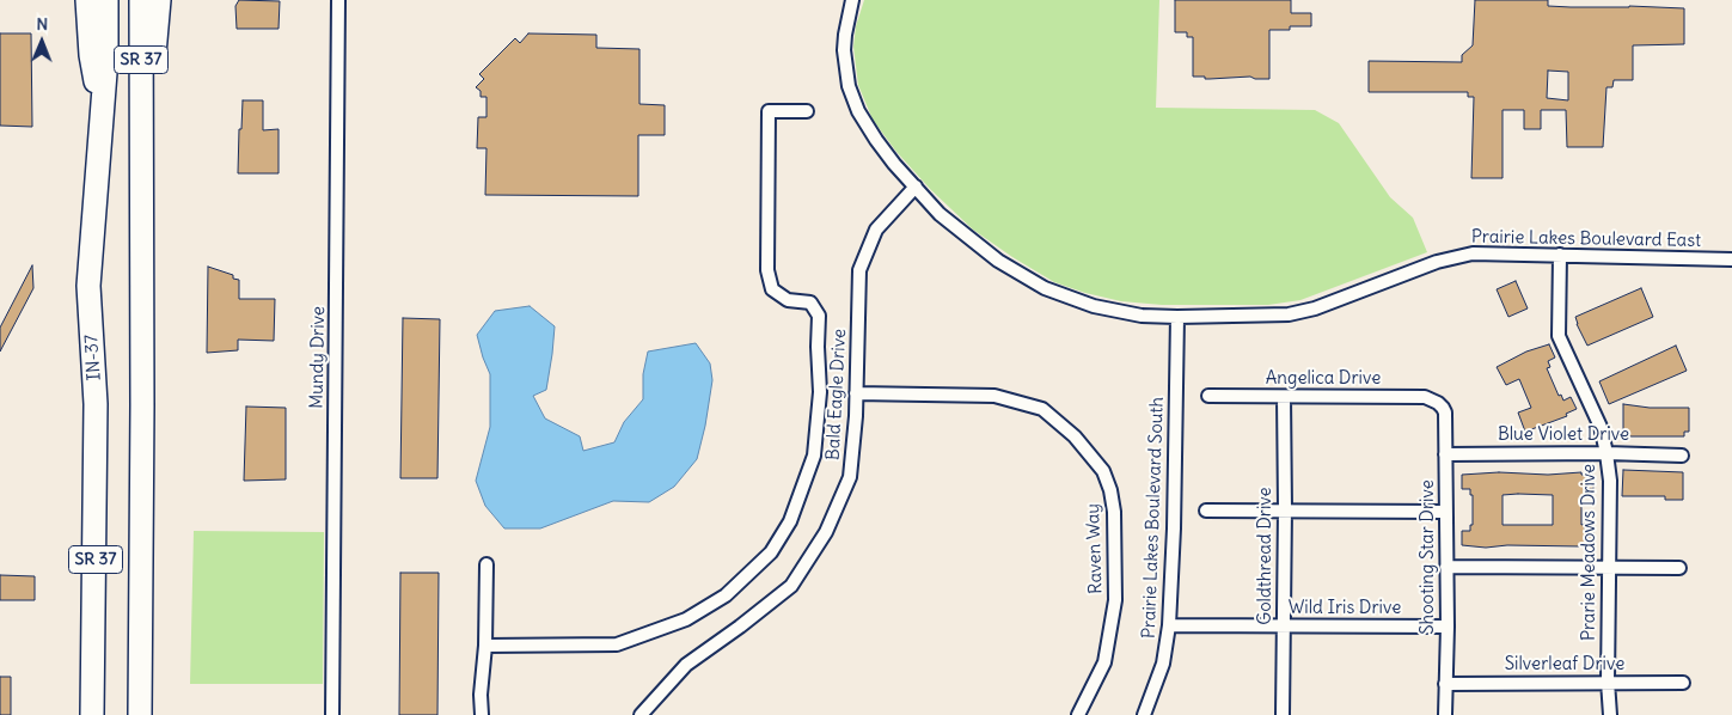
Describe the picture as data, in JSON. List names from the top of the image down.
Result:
{
  "streets": {
    "highway": ["SR 37", "IN-37"],
    "street": [
      "Prairie Lakes Boulevard East",
      "Mundy Drive",
      "Angelica Drive",
      "Bald Eagle Drive",
      "Blue Violet Drive",
      "Prairie Lakes Boulevard South",
      "Raven Way",
      "Prarie Meadows Drive",
      "Goldthread Drive",
      "Shooting Star Drive",
      "Wild Iris Drive",
      "Silverleaf Drive"
    ]
  },
  "crossings": [
    ["Prairie Lakes Boulevard East", "Bald Eagle Drive"],
    ["Prairie Lakes Boulevard East", "Prairie Lakes Boulevard South"],
    ["Prairie Lakes Boulevard East", "Prarie Meadows Drive"],
    ["Angelica Drive", "Goldthread Drive"],
    ["Angelica Drive", "Shooting Star Drive"],
    ["Bald Eagle Drive", "Raven Way"],
    ["Blue Violet Drive", "Prarie Meadows Drive"],
    ["Blue Violet Drive", "Shooting Star Drive"],
    ["Prairie Lakes Boulevard South", "Wild Iris Drive"],
    ["Prarie Meadows Drive", "Silverleaf Drive"],
    ["Goldthread Drive", "Wild Iris Drive"],
    ["Shooting Star Drive", "Wild Iris Drive"],
    ["Shooting Star Drive", "Silverleaf Drive"]
  ],
  "north": "top"
}
